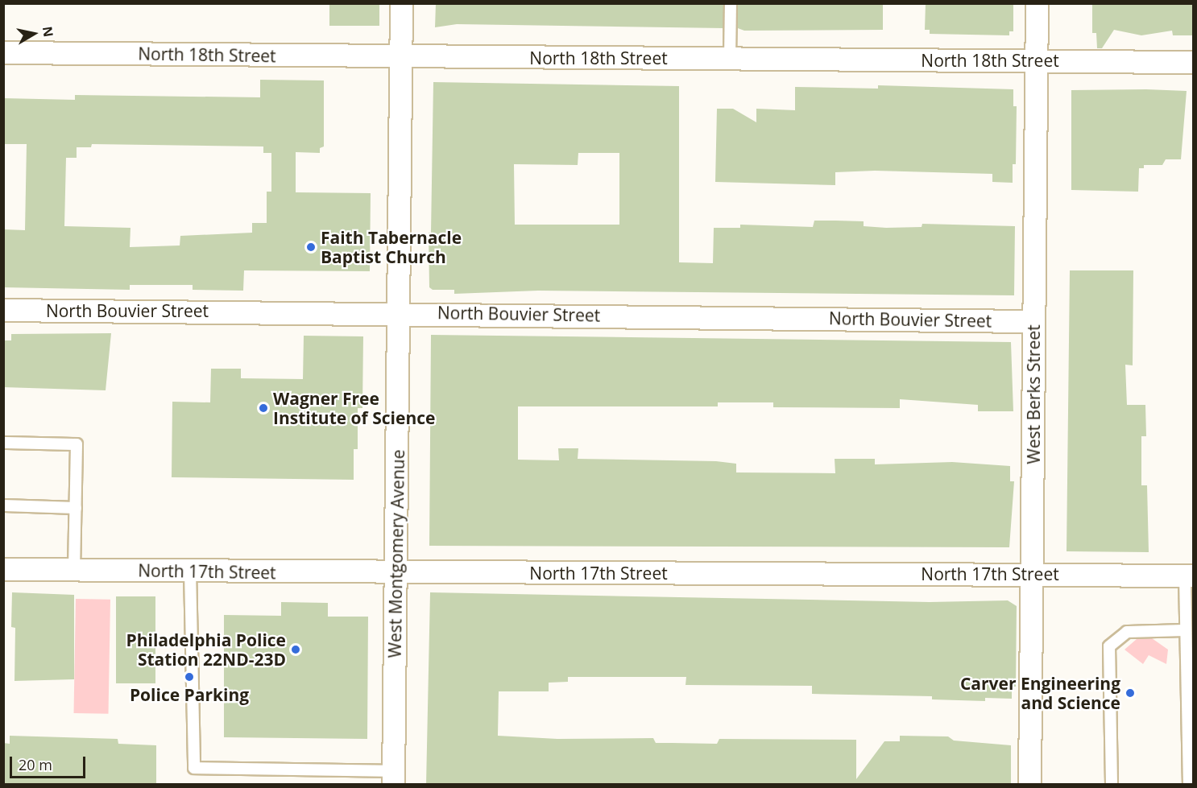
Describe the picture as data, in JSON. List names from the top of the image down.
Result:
{
  "streets": {
    "street": [
      "North 18th Street",
      "North Bouvier Street",
      "West Berks Street",
      "West Montgomery Avenue",
      "North 17th Street"
    ]
  },
  "crossings": [
    ["North 18th Street", "West Berks Street"],
    ["North 18th Street", "West Montgomery Avenue"],
    ["North Bouvier Street", "West Berks Street"],
    ["North Bouvier Street", "West Montgomery Avenue"],
    ["West Berks Street", "North 17th Street"],
    ["West Montgomery Avenue", "North 17th Street"]
  ],
  "places": [
    "Faith Tabernacle Baptist Church",
    "Wagner Free Institute of Science",
    "Philadelphia Police Station 22ND-23D",
    "Police Parking",
    "Carver Engineering and Science"
  ],
  "scale_bar": "20 m",
  "north": "right"
}
